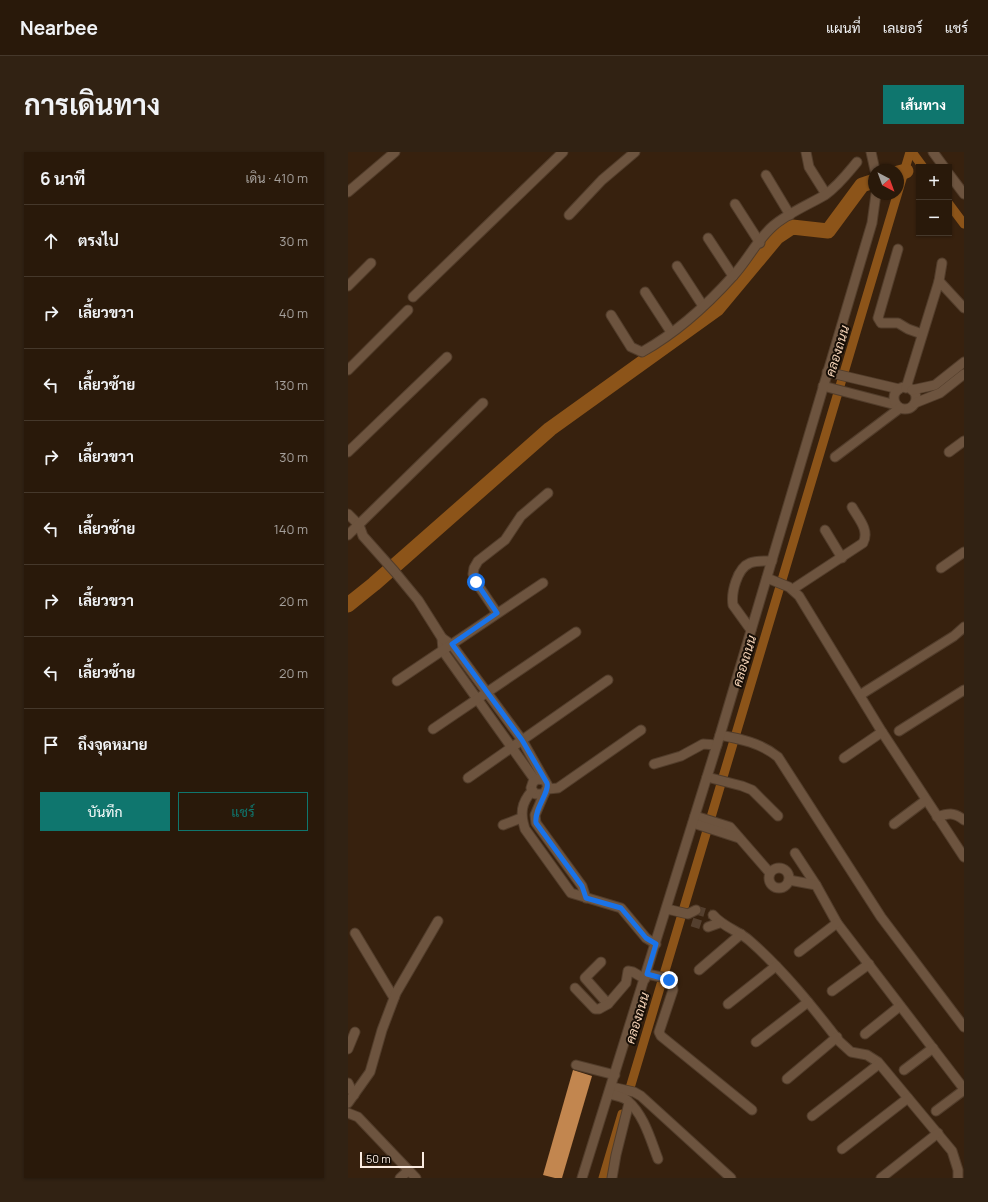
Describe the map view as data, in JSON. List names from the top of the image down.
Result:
{
  "water": ["คลองถนน"],
  "scale_bar": "50 m",
  "north": "bottom right",
  "page": {
    "header": "Nearbee",
    "nav": ["แผนที่", "เลเยอร์", "แชร์"],
    "title": "การเดินทาง",
    "buttons": [
      "เส้นทาง",
      ["บันทึก", "แชร์"]
    ],
    "heading": ["6 นาที", "เดิน · 410 m"],
    "map_buttons": ["+", "−"],
    "list": [
      ["ตรงไป", "30 m"],
      ["เลี้ยวขวา", "40 m"],
      ["เลี้ยวซ้าย", "130 m"],
      ["เลี้ยวขวา", "30 m"],
      ["เลี้ยวซ้าย", "140 m"],
      ["เลี้ยวขวา", "20 m"],
      ["เลี้ยวซ้าย", "20 m"],
      "ถึงจุดหมาย"
    ],
    "scale": "50 m"
  }
}
